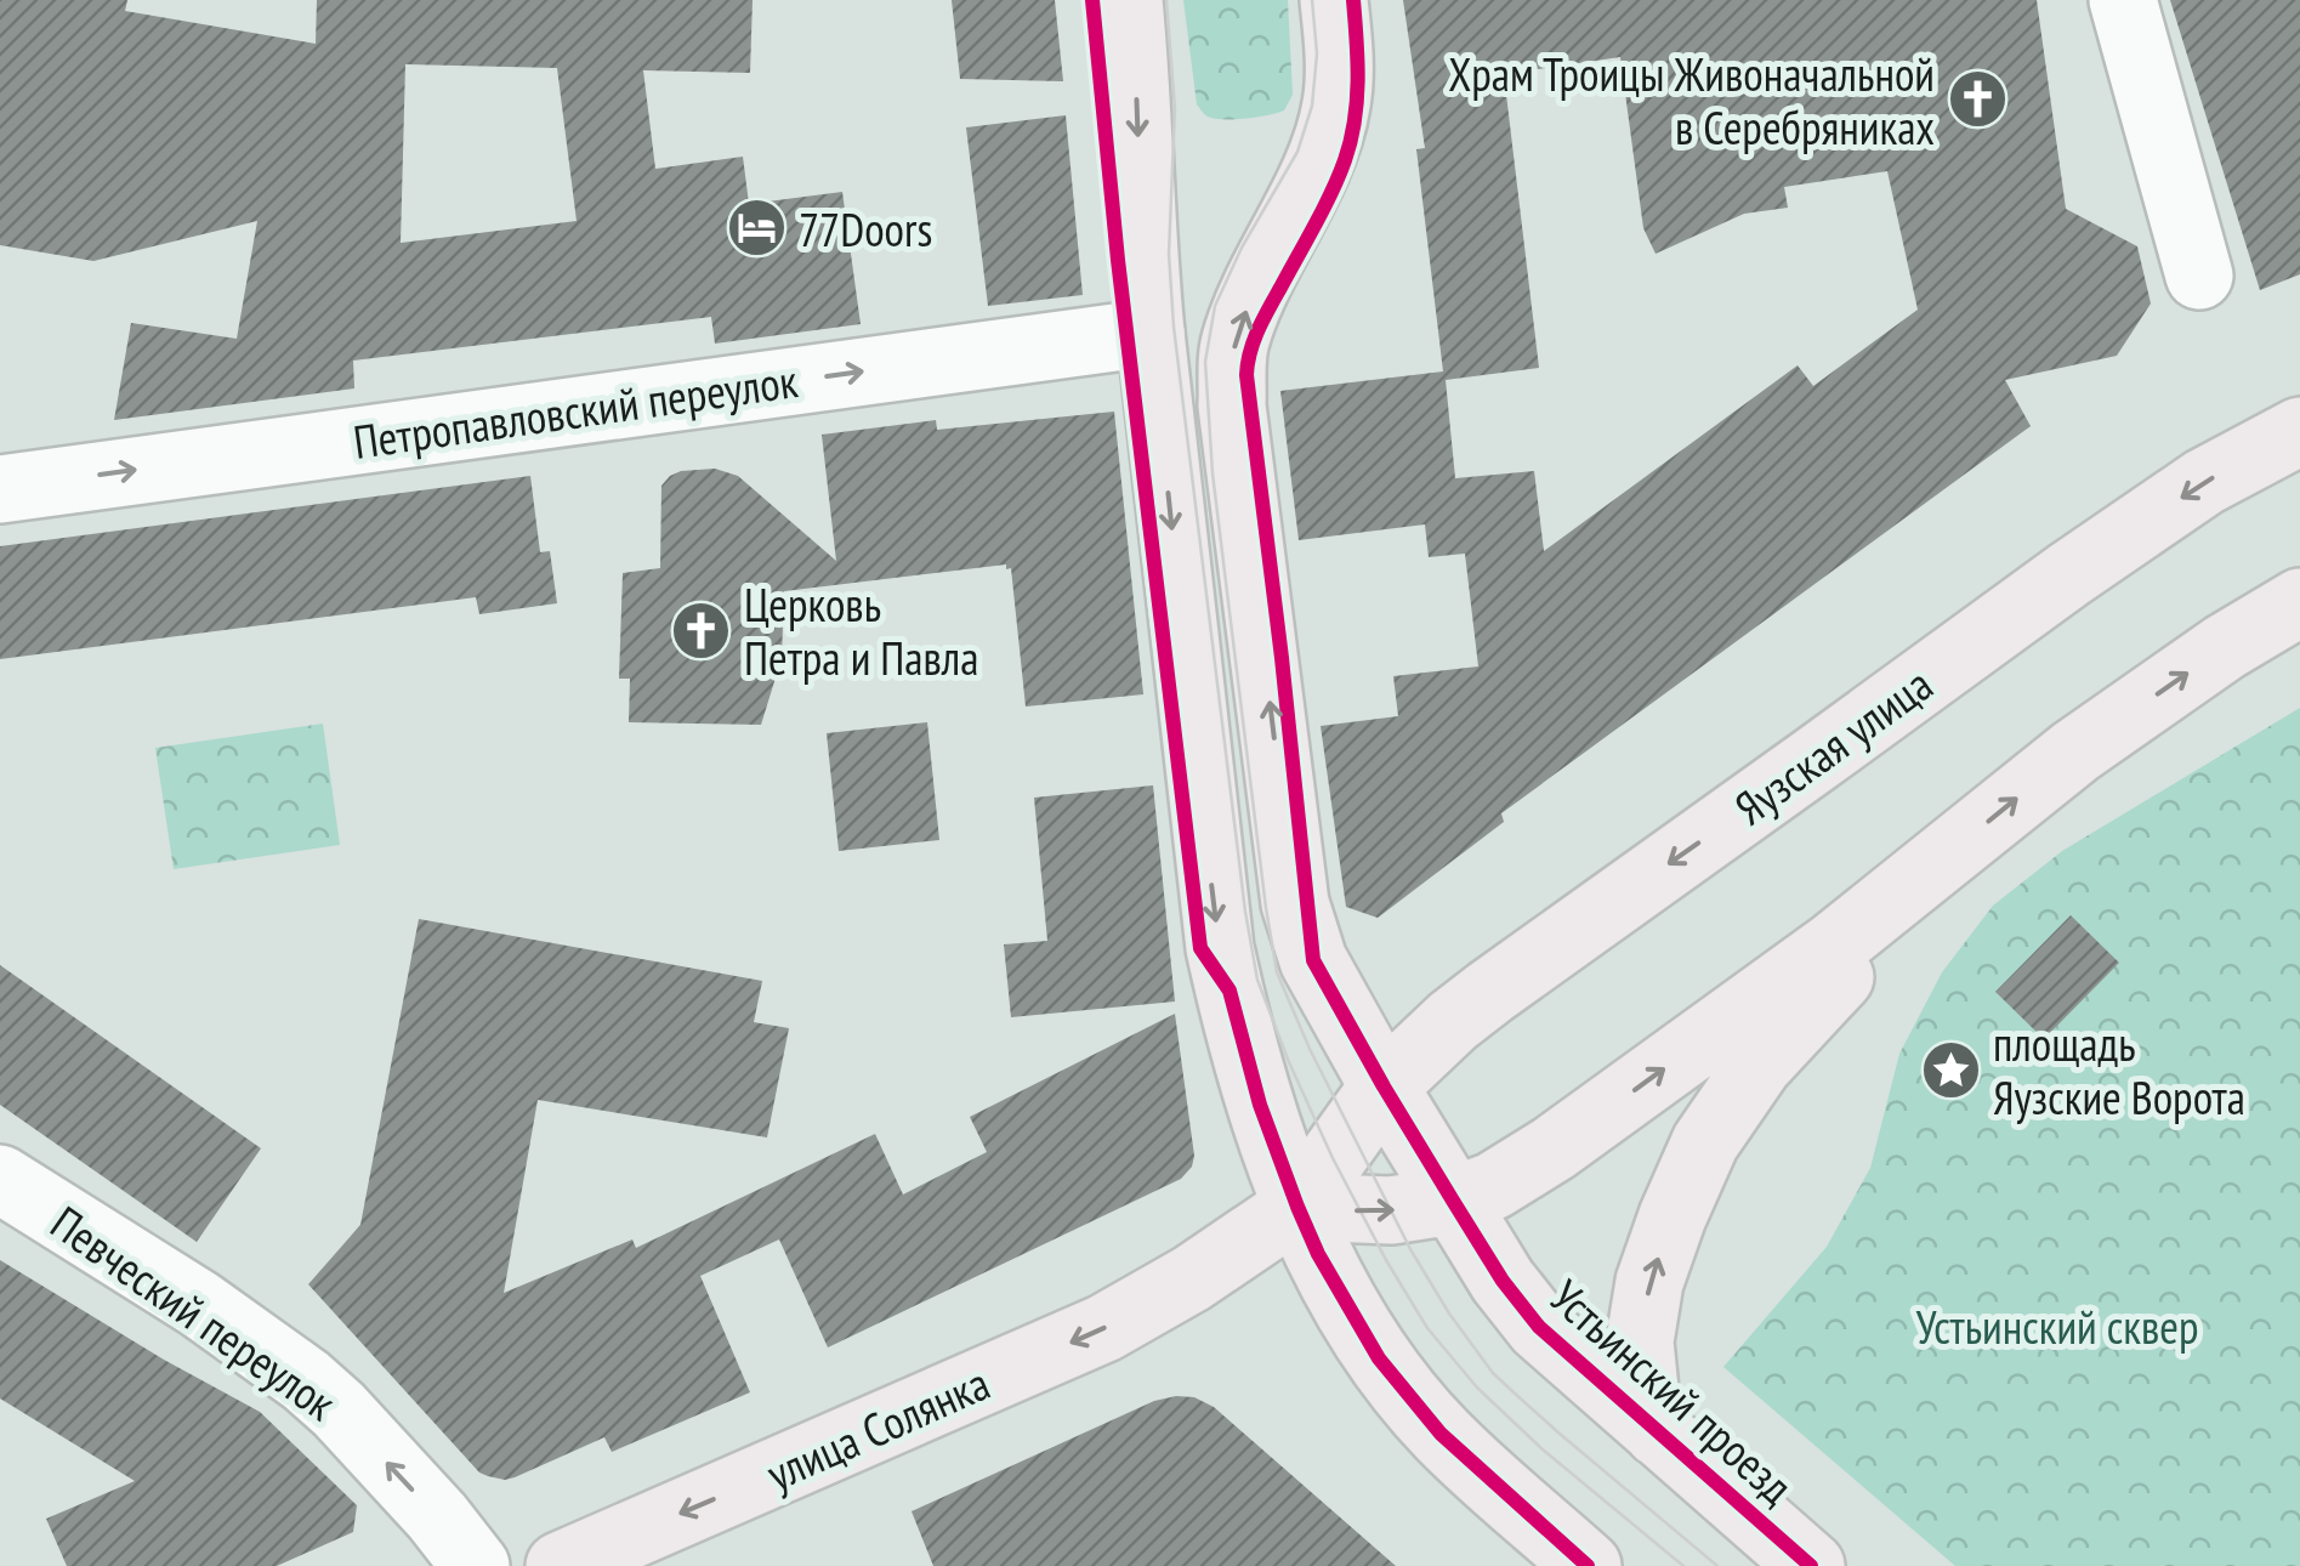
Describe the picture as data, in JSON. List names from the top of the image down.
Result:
{
  "streets": {
    "main road": ["Яузская улица", "Устьинский проезд", "улица Солянка"],
    "street": ["Петропавловский переулок", "Певческий переулок"]
  },
  "crossings": [
    ["Яузская улица", "Устьинский проезд"]
  ],
  "one_way": ["Петропавловский переулок", "Певческий переулок", "улица Солянка"],
  "parks": ["Устьинский сквер"],
  "places": {
    "church": ["Храм Троицы Живоначальной в Серебряниках", "Церковь Петра и Павла"],
    "hotel": ["77Doors"],
    "place": ["площадь Яузские Ворота"]
  }
}
